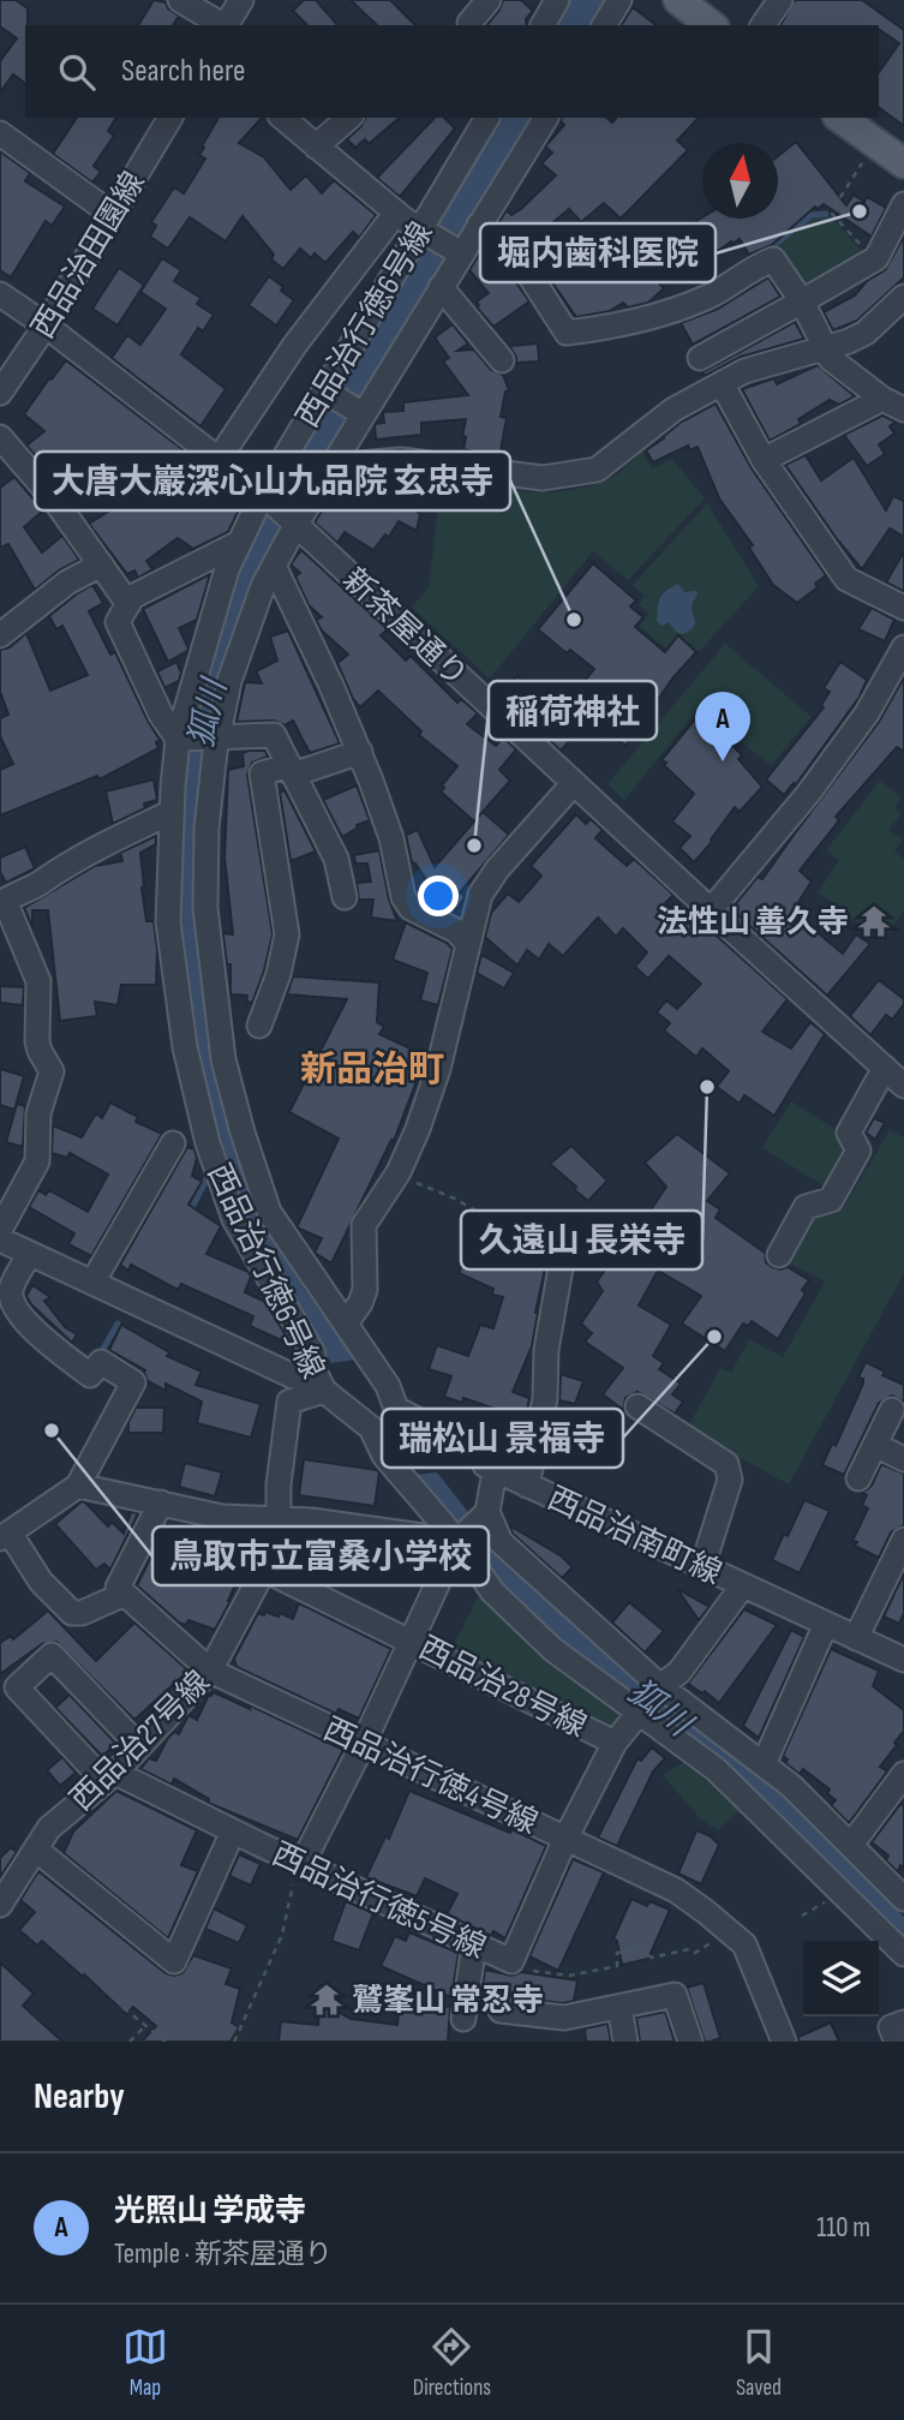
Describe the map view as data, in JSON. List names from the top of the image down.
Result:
{
  "streets": {
    "street": [
      "西品治田園線",
      "西品治行徳6号線",
      "新茶屋通り",
      "西品治南町線",
      "西品治28号線",
      "西品治27号線",
      "西品治行徳4号線",
      "西品治行徳5号線"
    ]
  },
  "crossings": [
    ["西品治田園線", "新茶屋通り"],
    ["西品治行徳6号線", "新茶屋通り"],
    ["西品治行徳6号線", "西品治南町線"],
    ["西品治行徳6号線", "西品治27号線"],
    ["西品治南町線", "西品治27号線"],
    ["西品治28号線", "西品治27号線"],
    ["西品治28号線", "西品治行徳4号線"],
    ["西品治28号線", "西品治行徳5号線"],
    ["西品治27号線", "西品治行徳4号線"],
    ["西品治27号線", "西品治行徳5号線"],
    ["西品治行徳4号線", "西品治行徳5号線"]
  ],
  "districts": ["新品治町"],
  "water": ["狐川"],
  "places": {
    "other": [
      "堀内歯科医院",
      "大唐大巖深心山九品院 玄忠寺",
      "稲荷神社",
      "久遠山 長栄寺",
      "瑞松山 景福寺",
      "鳥取市立富桑小学校"
    ],
    "temple": ["法性山 善久寺", "鷲峯山 常忍寺"]
  },
  "north": "top",
  "page": {
    "search": "Search here",
    "pins": "A",
    "heading": "Nearby",
    "list": [
      {
        "mark": "A",
        "name": "光照山 学成寺",
        "note": "Temple · 新茶屋通り",
        "value": "110 m"
      }
    ],
    "nav": ["Map", "Directions", "Saved"]
  }
}
